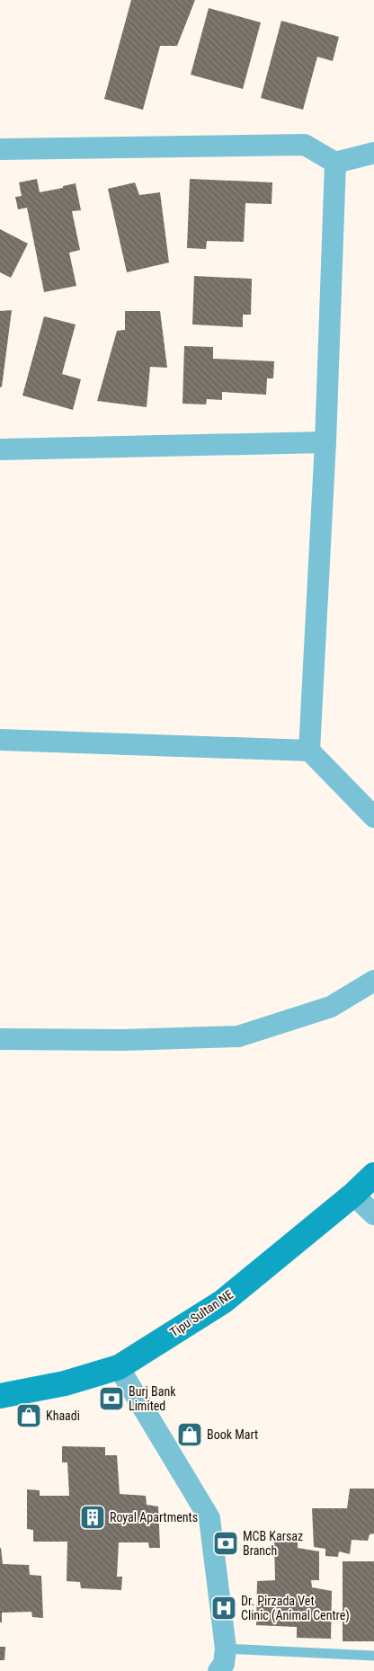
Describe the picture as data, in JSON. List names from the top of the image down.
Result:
{
  "streets": {
    "main road": ["Tipu Sultan NE"]
  },
  "places": {
    "bank": ["Burj Bank Limited", "MCB Karsaz Branch"],
    "shop": ["Khaadi", "Book Mart"],
    "building": ["Royal Apartments"],
    "hospital": ["Dr. Pirzada Vet Clinic (Animal Centre)"]
  }
}
